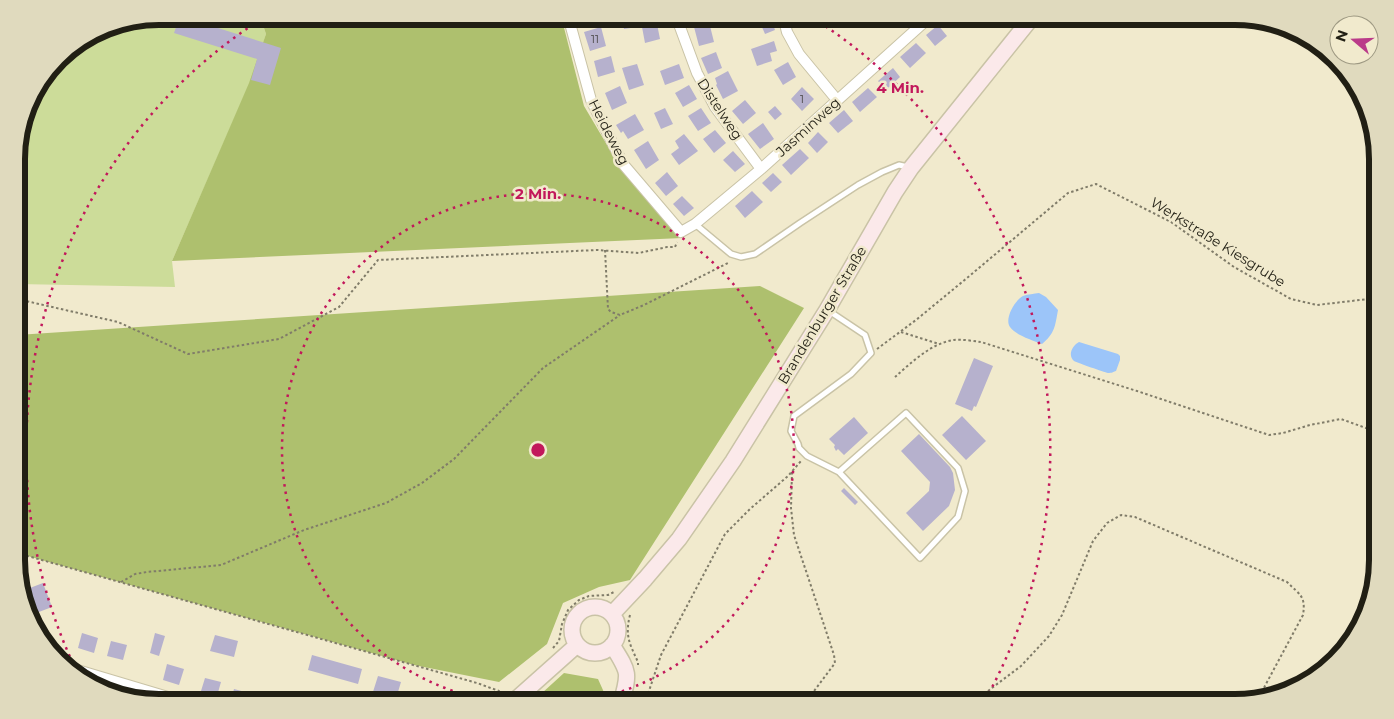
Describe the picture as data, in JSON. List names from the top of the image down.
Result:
{
  "streets": {
    "street": [
      "Distelweg",
      "Jasminweg",
      "Heideweg",
      "Brandenburger Straße"
    ],
    "path": ["Werkstraße Kiesgrube"]
  },
  "crossings": [
    ["Distelweg", "Jasminweg"],
    ["Jasminweg", "Heideweg"]
  ],
  "house_numbers": ["11", "1"],
  "north": "left",
  "rings": ["4 Min.", "2 Min."]
}
